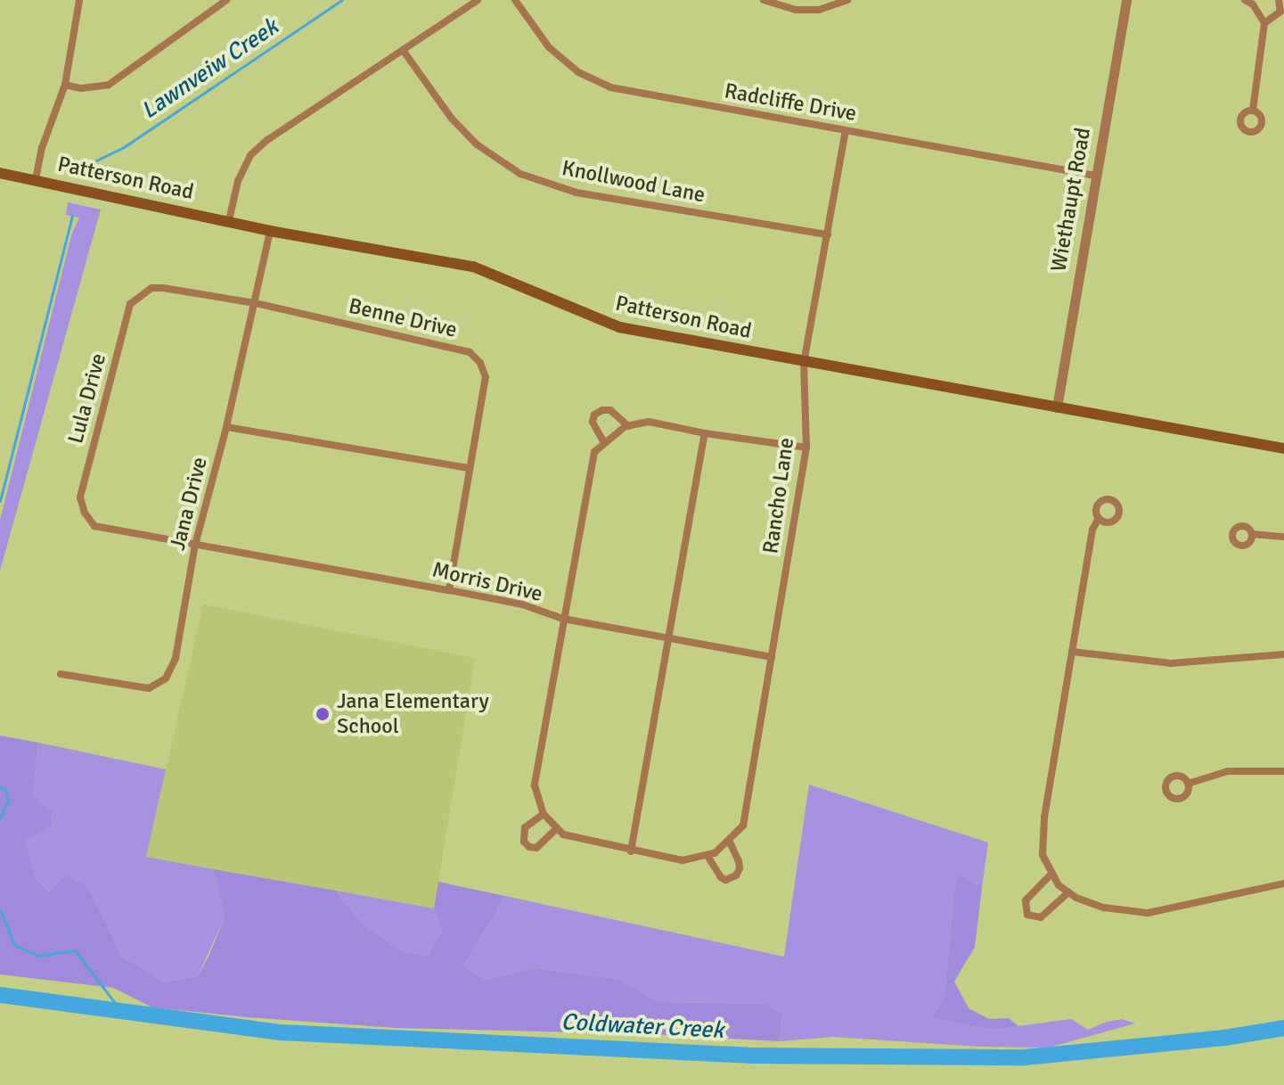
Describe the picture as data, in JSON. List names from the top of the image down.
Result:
{
  "streets": {
    "main road": ["Patterson Road"],
    "street": [
      "Radcliffe Drive",
      "Knollwood Lane",
      "Wiethaupt Road",
      "Benne Drive",
      "Lula Drive",
      "Rancho Lane",
      "Jana Drive",
      "Morris Drive"
    ]
  },
  "crossings": [
    ["Radcliffe Drive", "Wiethaupt Road"],
    ["Radcliffe Drive", "Rancho Lane"],
    ["Patterson Road", "Wiethaupt Road"],
    ["Patterson Road", "Rancho Lane"],
    ["Patterson Road", "Jana Drive"],
    ["Knollwood Lane", "Rancho Lane"],
    ["Benne Drive", "Lula Drive"],
    ["Benne Drive", "Jana Drive"],
    ["Benne Drive", "Morris Drive"],
    ["Lula Drive", "Jana Drive"],
    ["Lula Drive", "Morris Drive"],
    ["Rancho Lane", "Morris Drive"],
    ["Jana Drive", "Morris Drive"]
  ],
  "water": ["Lawnveiw Creek", "Coldwater Creek"],
  "places": ["Jana Elementary School"]
}
